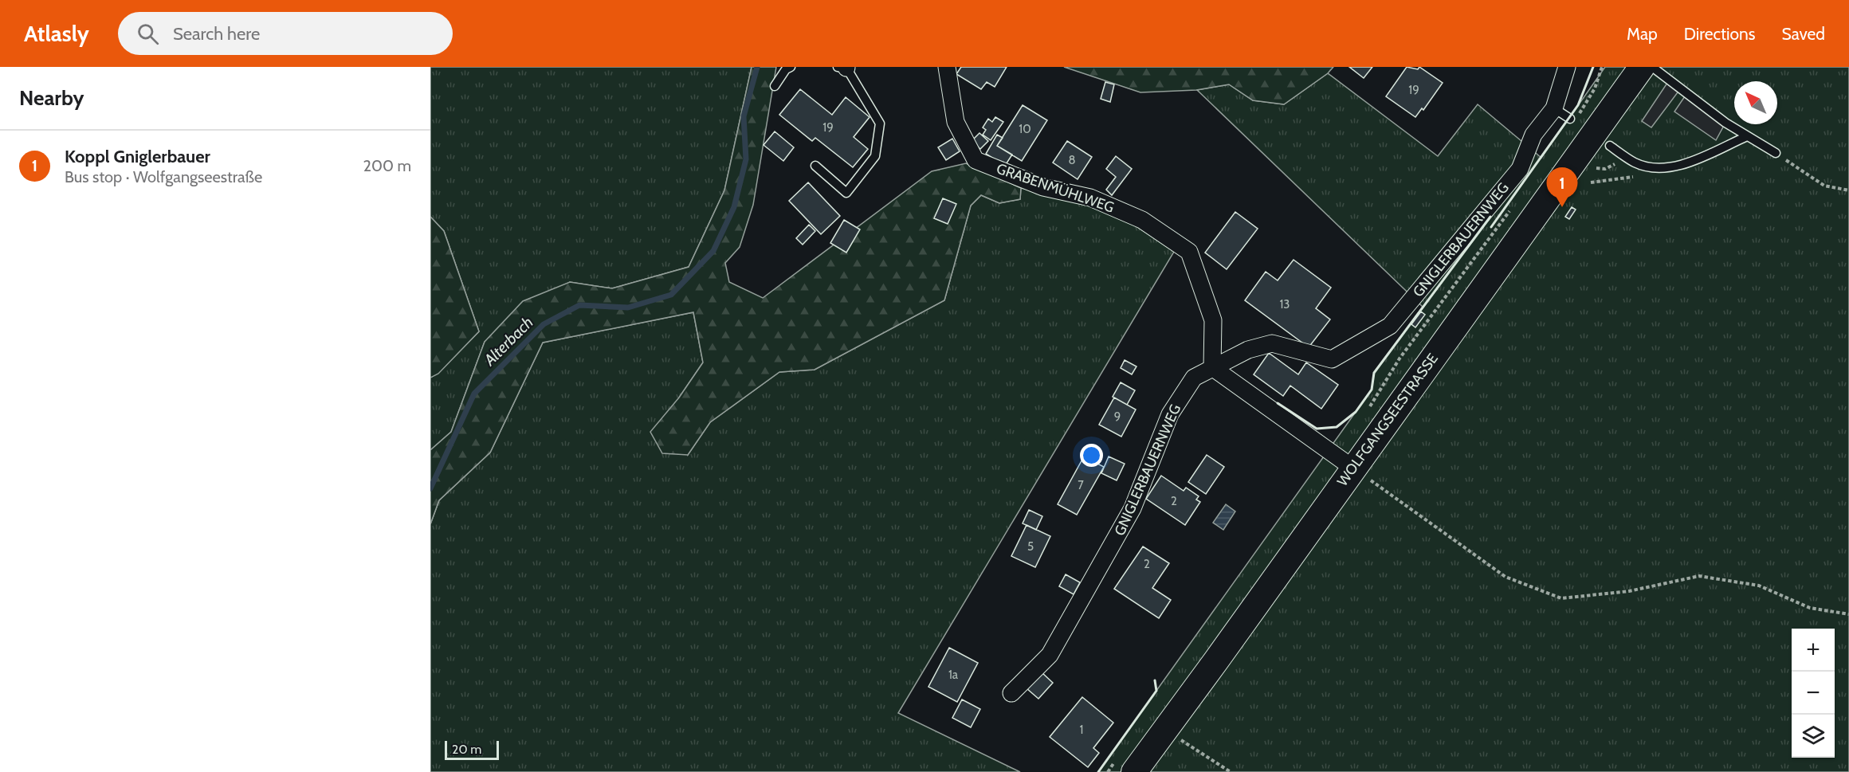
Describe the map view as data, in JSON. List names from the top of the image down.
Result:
{
  "streets": {
    "main road": ["WOLFGANGSEESTRASSE"],
    "street": ["GRABENMÜHLWEG", "GNIGLERBAUERNWEG"]
  },
  "crossings": [
    ["GRABENMÜHLWEG", "GNIGLERBAUERNWEG"]
  ],
  "water": ["Alterbach"],
  "house_numbers": [
    "19",
    "19",
    "10",
    "8",
    "13",
    "9",
    "7",
    "2",
    "5",
    "2",
    "1a",
    "1"
  ],
  "scale_bar": "20 m",
  "north": "top left",
  "page": {
    "header": "Atlasly",
    "search": "Search here",
    "nav": ["Map", "Directions", "Saved"],
    "heading": "Nearby",
    "list": [
      {
        "mark": "1",
        "name": "Koppl Gniglerbauer",
        "note": "Bus stop · Wolfgangseestraße",
        "value": "200 m"
      }
    ],
    "pins": "1",
    "map_buttons": ["+", "−"],
    "scale": "20 m"
  }
}
